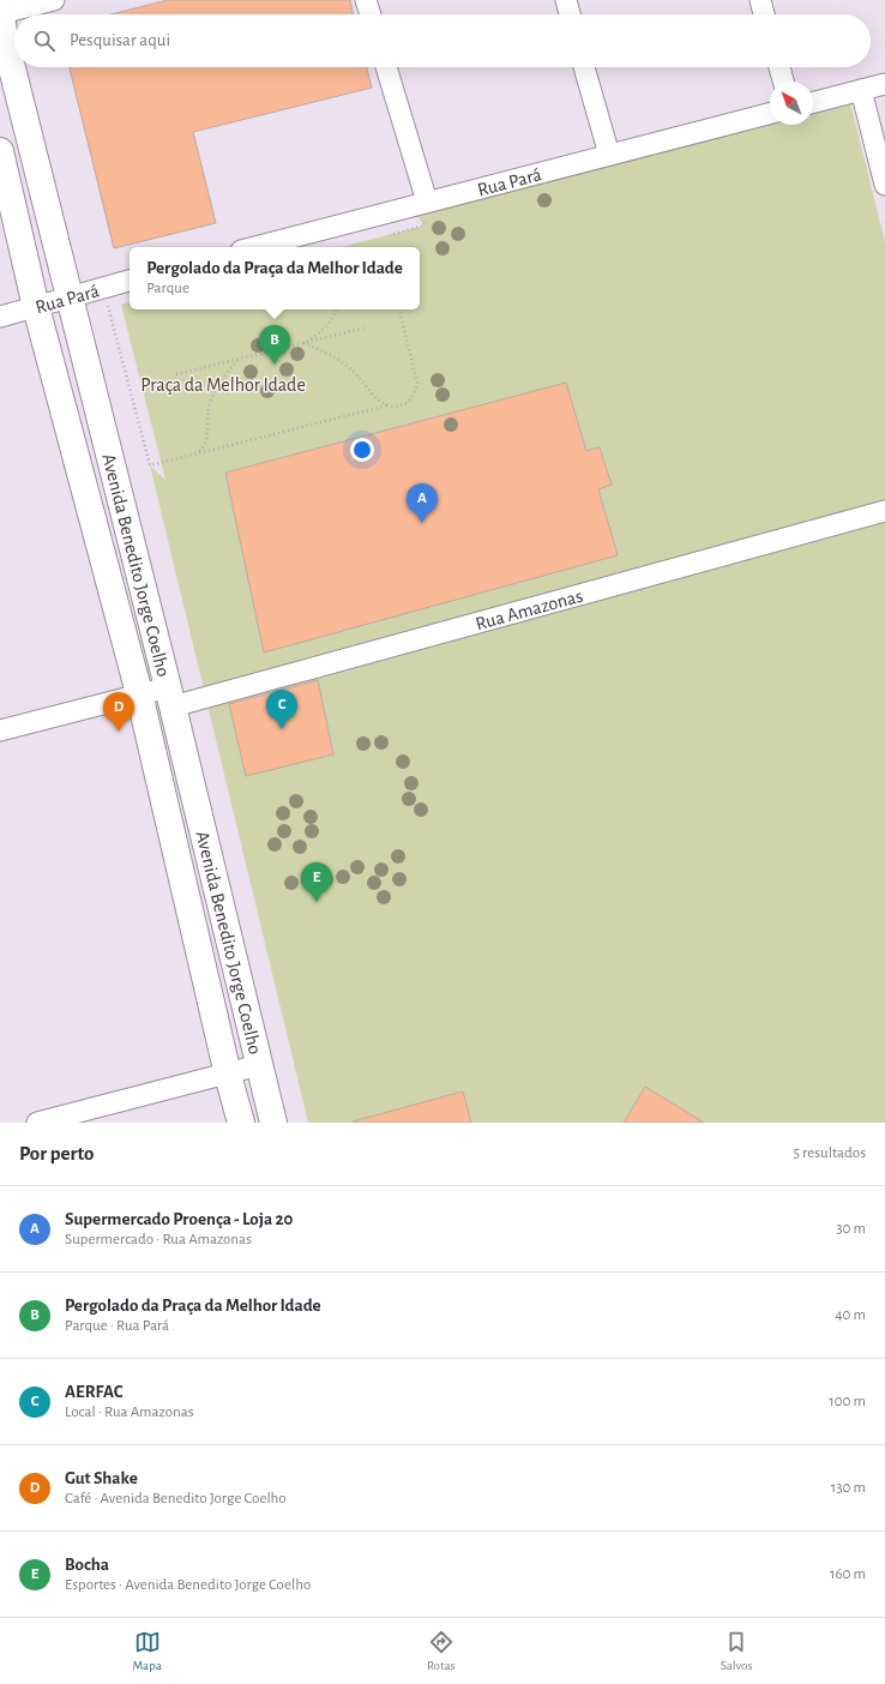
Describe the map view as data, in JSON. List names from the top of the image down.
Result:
{
  "streets": {
    "main road": ["Avenida Benedito Jorge Coelho"],
    "street": ["Rua Pará", "Rua Amazonas"]
  },
  "crossings": [
    ["Rua Pará", "Avenida Benedito Jorge Coelho"],
    ["Avenida Benedito Jorge Coelho", "Rua Amazonas"]
  ],
  "parks": ["Praça da Melhor Idade"],
  "north": "top left",
  "page": {
    "search": "Pesquisar aqui",
    "popup": ["Pergolado da Praça da Melhor Idade", "Parque"],
    "pins": [
      "B",
      "A",
      "C",
      "D",
      "E"
    ],
    "heading": ["Por perto", "5 resultados"],
    "list": [
      {
        "mark": "A",
        "name": "Supermercado Proença - Loja 20",
        "note": "Supermercado · Rua Amazonas",
        "value": "30 m"
      },
      {
        "mark": "B",
        "name": "Pergolado da Praça da Melhor Idade",
        "note": "Parque · Rua Pará",
        "value": "40 m"
      },
      {
        "mark": "C",
        "name": "AERFAC",
        "note": "Local · Rua Amazonas",
        "value": "100 m"
      },
      {
        "mark": "D",
        "name": "Gut Shake",
        "note": "Café · Avenida Benedito Jorge Coelho",
        "value": "130 m"
      },
      {
        "mark": "E",
        "name": "Bocha",
        "note": "Esportes · Avenida Benedito Jorge Coelho",
        "value": "160 m"
      }
    ],
    "nav": ["Mapa", "Rotas", "Salvos"]
  }
}
